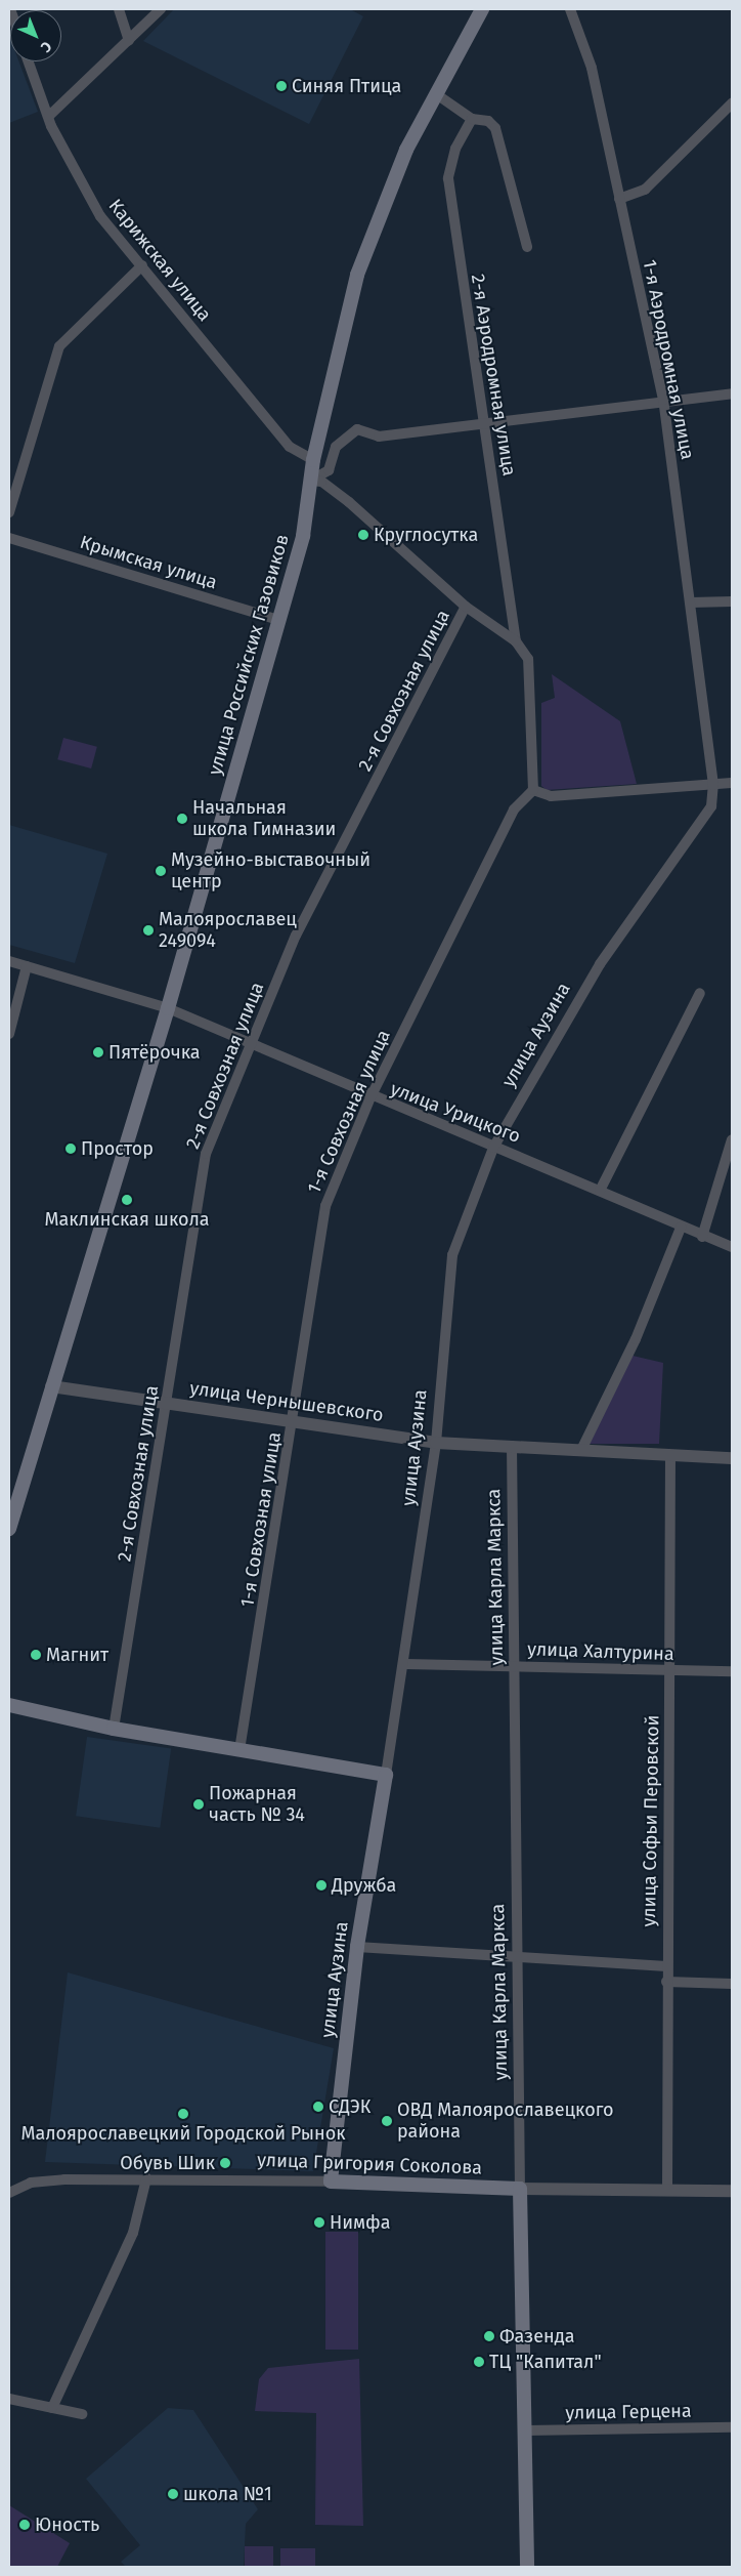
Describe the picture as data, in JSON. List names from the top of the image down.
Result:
{
  "streets": {
    "main road": [
      "улица Российских Газовиков",
      "улица Аузина",
      "улица Карла Маркса",
      "улица Григория Соколова"
    ],
    "street": [
      "Карижская улица",
      "1-я Аэродромная улица",
      "2-я Аэродромная улица",
      "Крымская улица",
      "2-я Совхозная улица",
      "1-я Совхозная улица",
      "улица Урицкого",
      "улица Чернышевского",
      "улица Халтурина",
      "улица Софьи Перовской",
      "улица Герцена"
    ]
  },
  "crossings": [
    ["Карижская улица", "улица Российских Газовиков"],
    ["1-я Аэродромная улица", "улица Аузина"],
    ["Крымская улица", "улица Российских Газовиков"],
    ["улица Российских Газовиков", "улица Урицкого"],
    ["улица Российских Газовиков", "улица Чернышевского"],
    ["2-я Совхозная улица", "улица Урицкого"],
    ["2-я Совхозная улица", "улица Чернышевского"],
    ["улица Аузина", "улица Урицкого"],
    ["улица Аузина", "улица Чернышевского"],
    ["улица Аузина", "улица Халтурина"],
    ["улица Аузина", "улица Григория Соколова"],
    ["1-я Совхозная улица", "улица Урицкого"],
    ["1-я Совхозная улица", "улица Чернышевского"],
    ["улица Чернышевского", "улица Карла Маркса"],
    ["улица Чернышевского", "улица Софьи Перовской"],
    ["улица Карла Маркса", "улица Халтурина"],
    ["улица Карла Маркса", "улица Григория Соколова"],
    ["улица Карла Маркса", "улица Герцена"],
    ["улица Халтурина", "улица Софьи Перовской"],
    ["улица Софьи Перовской", "улица Григория Соколова"]
  ],
  "places": [
    "Синяя Птица",
    "Круглосутка",
    "Начальная школа Гимназии",
    "Музейно-выставочный центр",
    "Малоярославец 249094",
    "Пятёрочка",
    "Простор",
    "Маклинская школа",
    "Магнит",
    "Пожарная часть № 34",
    "Дружба",
    "СДЭК",
    "Малоярославецкий Городской Рынок",
    "ОВД Малоярославецкого района",
    "Обувь Шик",
    "Нимфа",
    "Фазенда",
    "ТЦ \"Капитал\"",
    "школа №1",
    "Юность"
  ],
  "north": "bottom right"
}
